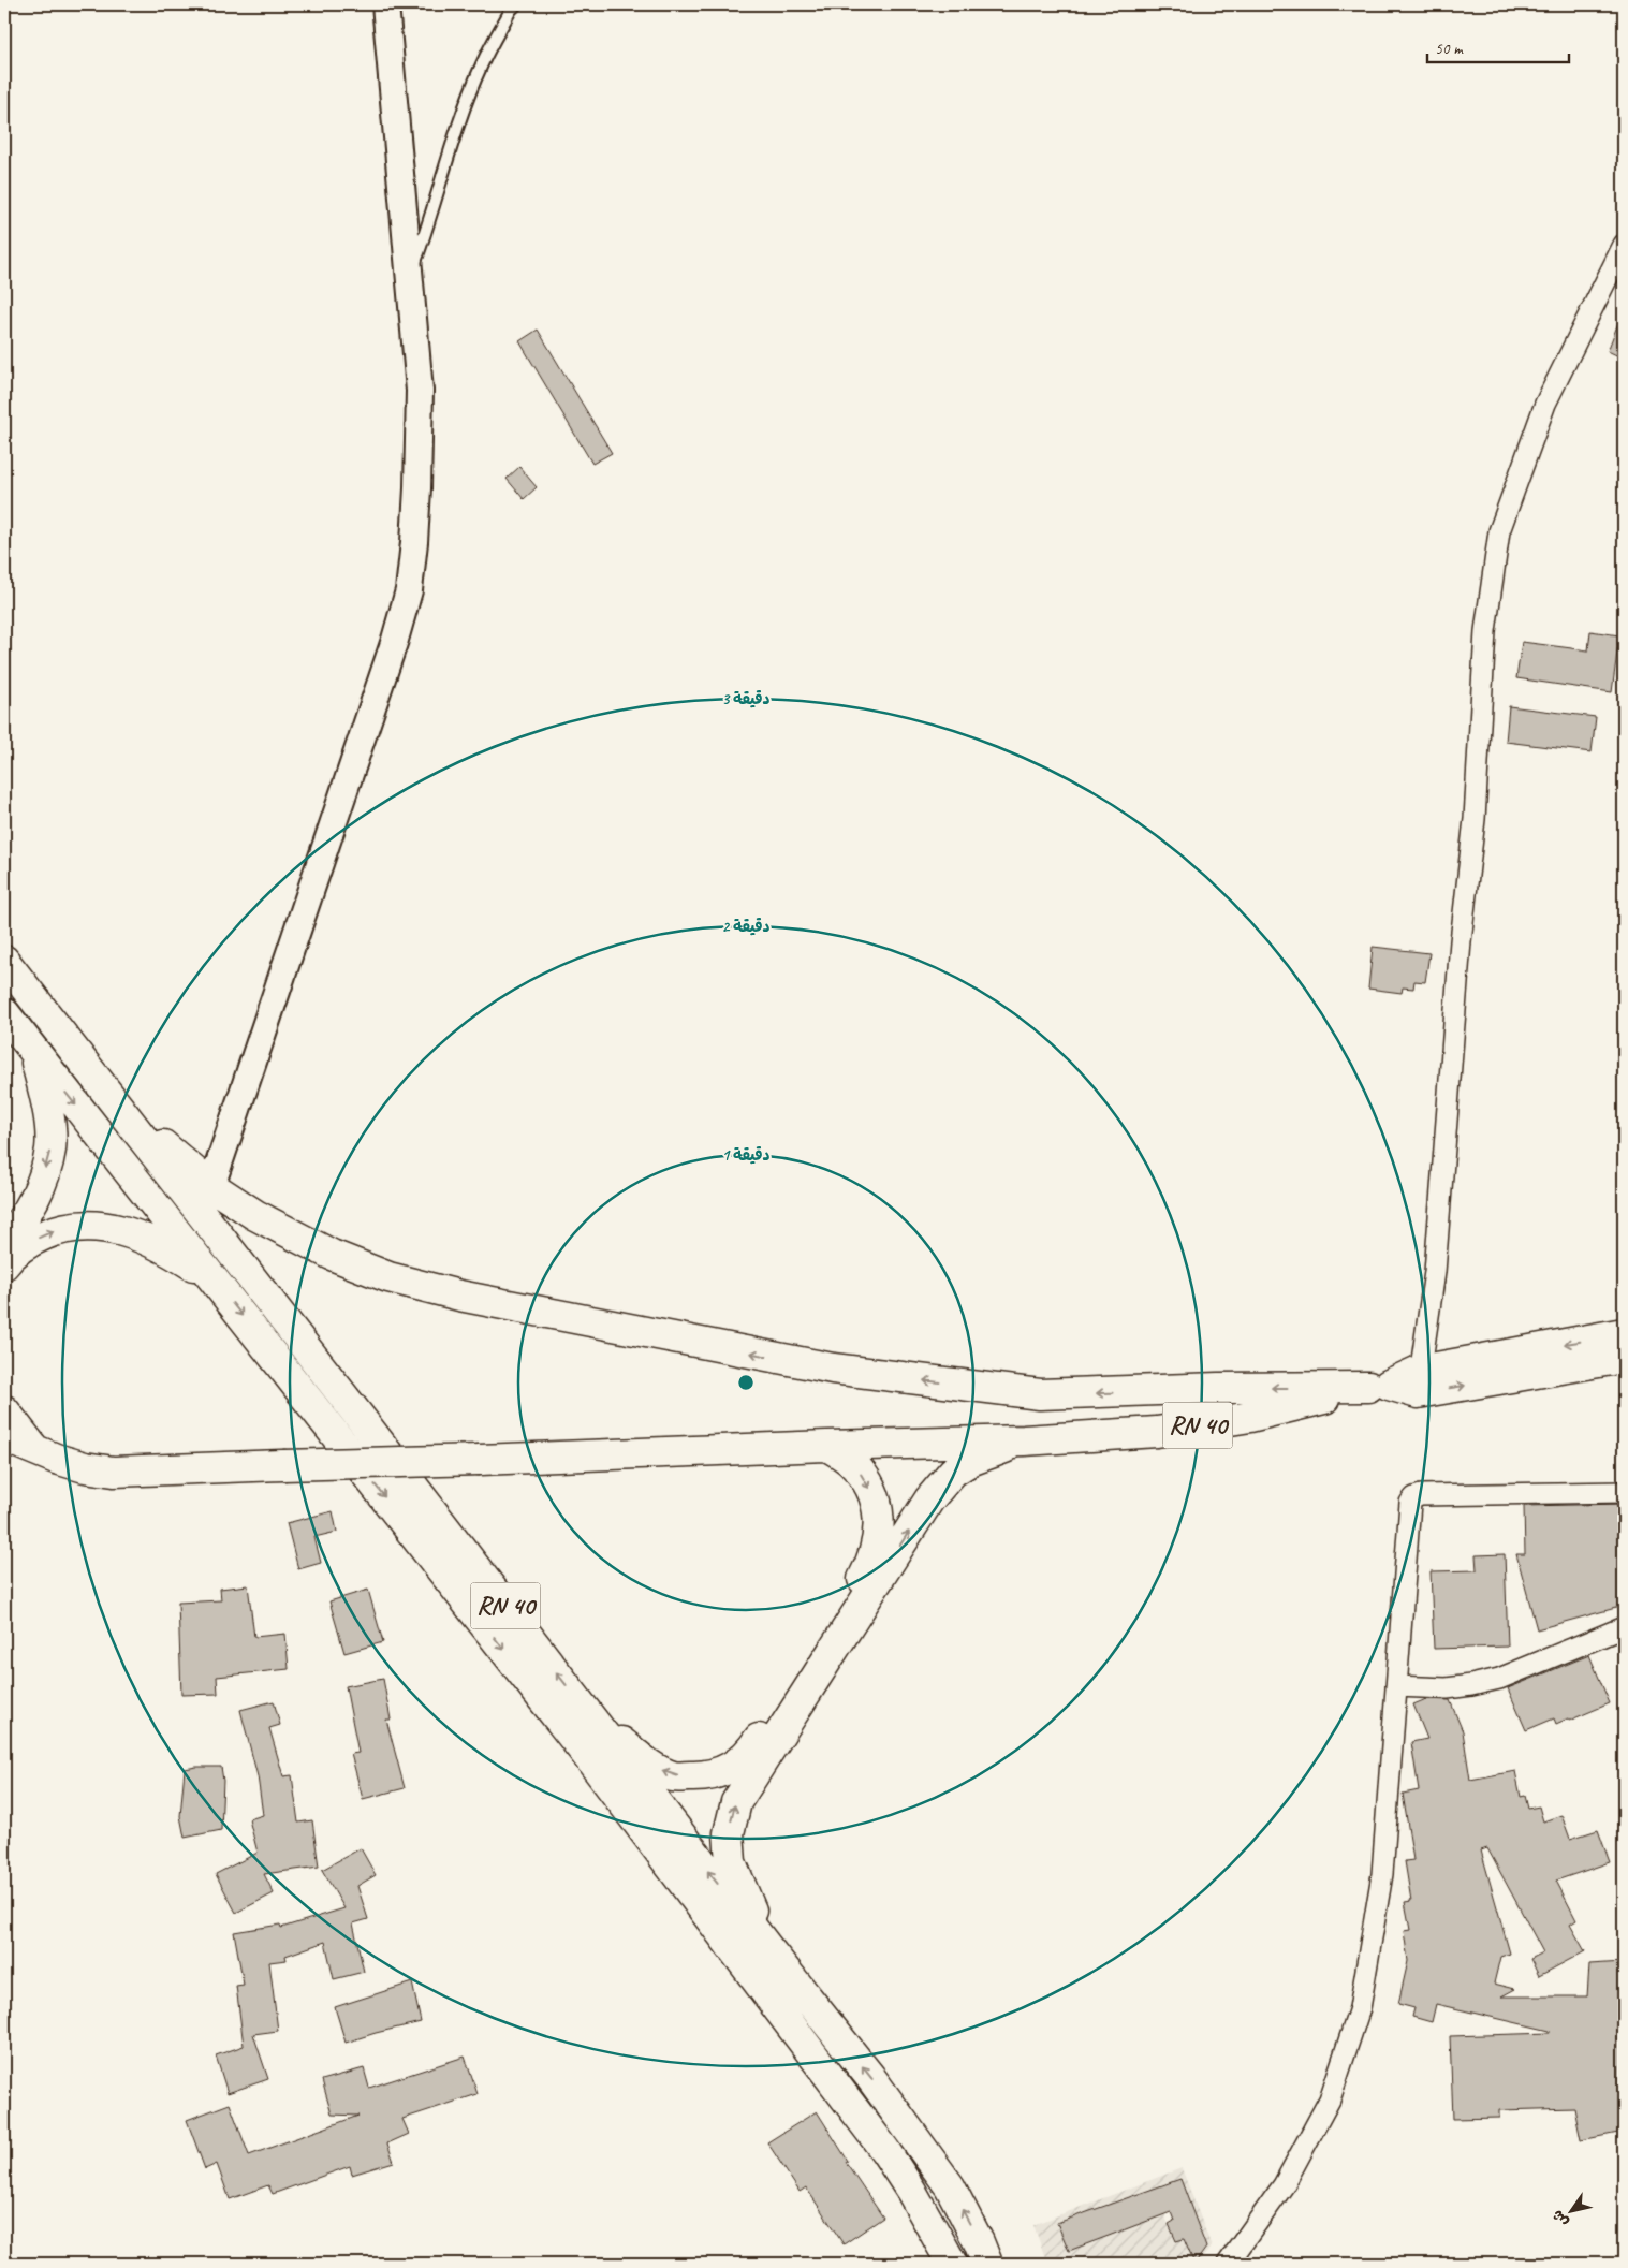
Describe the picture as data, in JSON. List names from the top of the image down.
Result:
{
  "streets": {
    "main road": ["RN 40"]
  },
  "scale_bar": "50 m",
  "north": "bottom left",
  "rings": ["3 دقيقة", "2 دقيقة", "1 دقيقة"]
}
